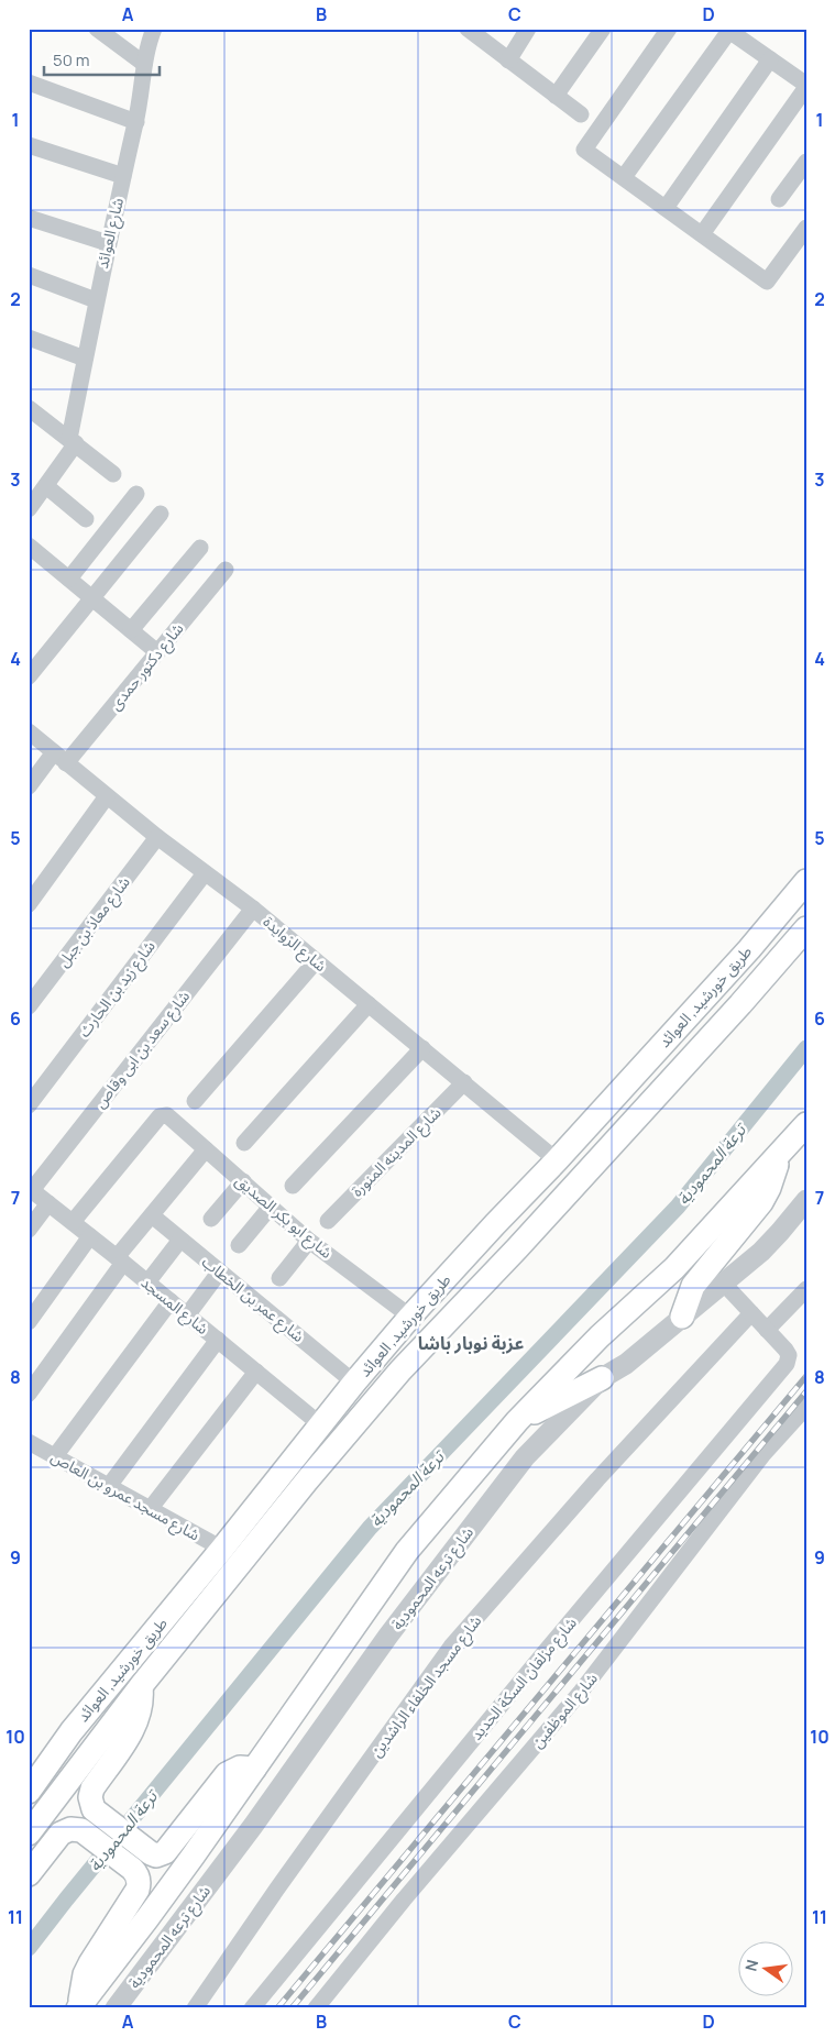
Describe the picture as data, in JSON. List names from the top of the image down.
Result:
{
  "streets": {
    "main road": ["طريق خورشيد, العوائد"],
    "street": [
      "شارع العوائد",
      "شارع دكتور حمدى",
      "شارع معاذ بن جبل",
      "شارع الزوايدة",
      "شارع زيد بن الحارث",
      "شارع سعد بن ابى وقاص",
      "شارع المدينه المنورة",
      "شارع ابو بكر الصديق",
      "شارع عمر بن الخطاب",
      "شارع المسجد",
      "شارع مسجد عمرو بن العاص",
      "شارع ترعه المحمودية",
      "شارع مزلقان السكة الحديد",
      "شارع مسجد الخلفاء الراشدين",
      "شارع الموظفين"
    ]
  },
  "crossings": [
    ["شارع دكتور حمدى", "شارع الزوايدة"],
    ["شارع معاذ بن جبل", "شارع الزوايدة"],
    ["شارع الزوايدة", "شارع زيد بن الحارث"],
    ["شارع الزوايدة", "طريق خورشيد, العوائد"],
    ["شارع الزوايدة", "شارع سعد بن ابى وقاص"],
    ["شارع الزوايدة", "شارع المدينه المنورة"],
    ["طريق خورشيد, العوائد", "شارع ابو بكر الصديق"],
    ["طريق خورشيد, العوائد", "شارع عمر بن الخطاب"],
    ["طريق خورشيد, العوائد", "شارع المسجد"],
    ["طريق خورشيد, العوائد", "شارع مسجد عمرو بن العاص"],
    ["شارع سعد بن ابى وقاص", "شارع المسجد"],
    ["شارع ابو بكر الصديق", "شارع المسجد"]
  ],
  "districts": ["عزبة نوبار باشا"],
  "water": ["ترعة المحمودية"],
  "scale_bar": "50 m",
  "north": "left",
  "grid": {
    "columns": [
      "A",
      "B",
      "C",
      "D"
    ],
    "rows": [
      "1",
      "2",
      "3",
      "4",
      "5",
      "6",
      "7",
      "8",
      "9",
      "10",
      "11"
    ]
  }
}
